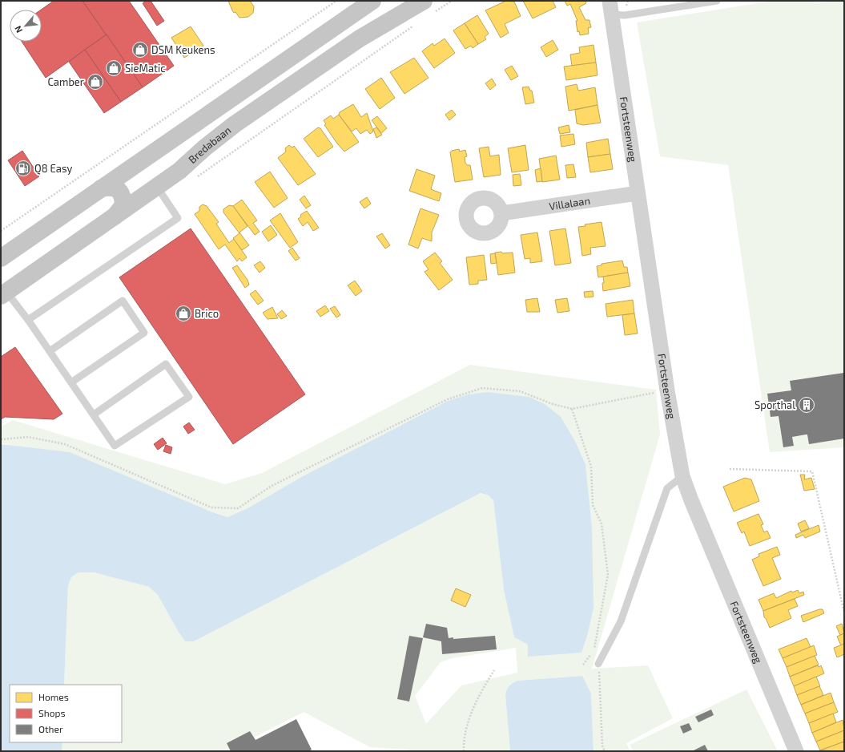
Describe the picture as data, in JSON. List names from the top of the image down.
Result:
{
  "streets": {
    "main road": ["Bredabaan"],
    "street": ["Fortsteenweg", "Villalaan"]
  },
  "crossings": [
    ["Fortsteenweg", "Villalaan"]
  ],
  "places": {
    "shop": [
      "DSM Keukens",
      "SieMatic",
      "Camber",
      "Brico"
    ],
    "fuel station": ["Q8 Easy"],
    "building": ["Sporthal"]
  },
  "legend": ["Homes", "Shops", "Other"],
  "north": "bottom left"
}
